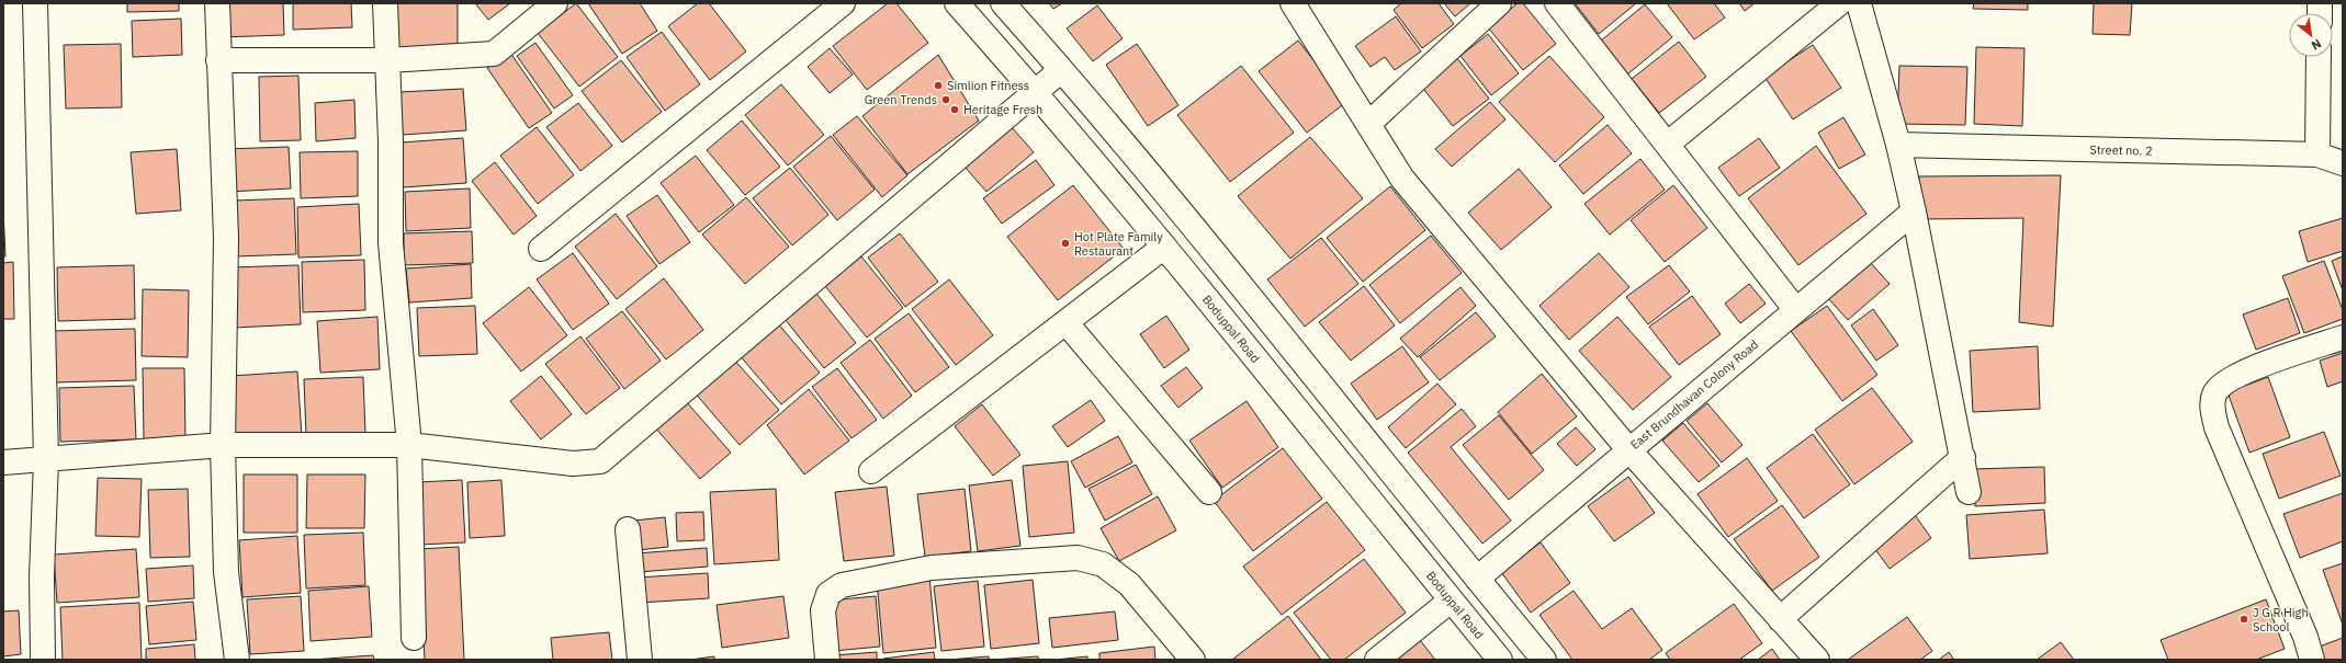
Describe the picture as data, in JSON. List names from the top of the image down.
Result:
{
  "streets": {
    "street": ["Street no. 2", "Boduppal Road", "East Brundhavan Colony Road"]
  },
  "places": [
    "Simlion Fitness",
    "Green Trends",
    "Heritage Fresh",
    "Hot Plate Family Restaurant",
    "J G R High School"
  ],
  "north": "bottom right"
}
